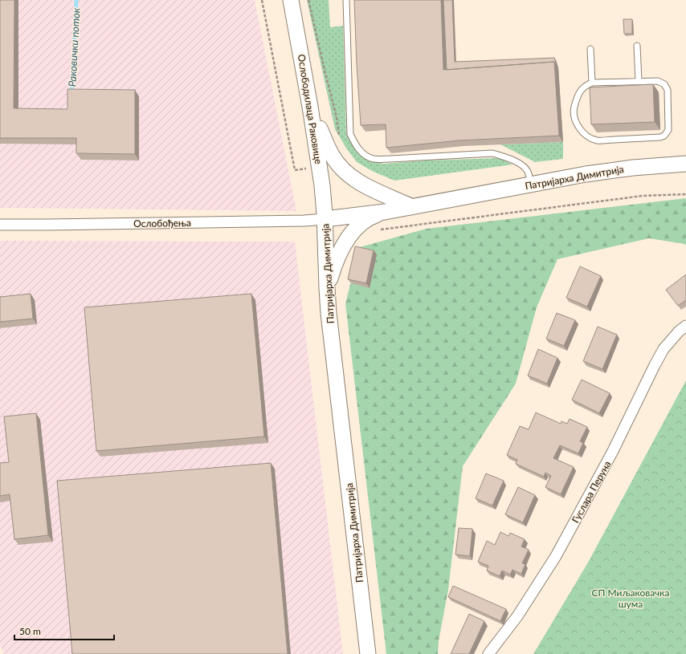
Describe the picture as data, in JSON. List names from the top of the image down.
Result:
{
  "streets": {
    "main road": ["Ослободилаца Раковице", "Патријарха Димитрија"],
    "street": ["Ослобођења", "Гуслара Перуна"]
  },
  "crossings": [
    ["Ослободилаца Раковице", "Патријарха Димитрија"],
    ["Ослободилаца Раковице", "Ослобођења"],
    ["Патријарха Димитрија", "Ослобођења"]
  ],
  "water": ["Раковички поток"],
  "parks": ["СП Миљаковачка шума"],
  "scale_bar": "50 m"
}
